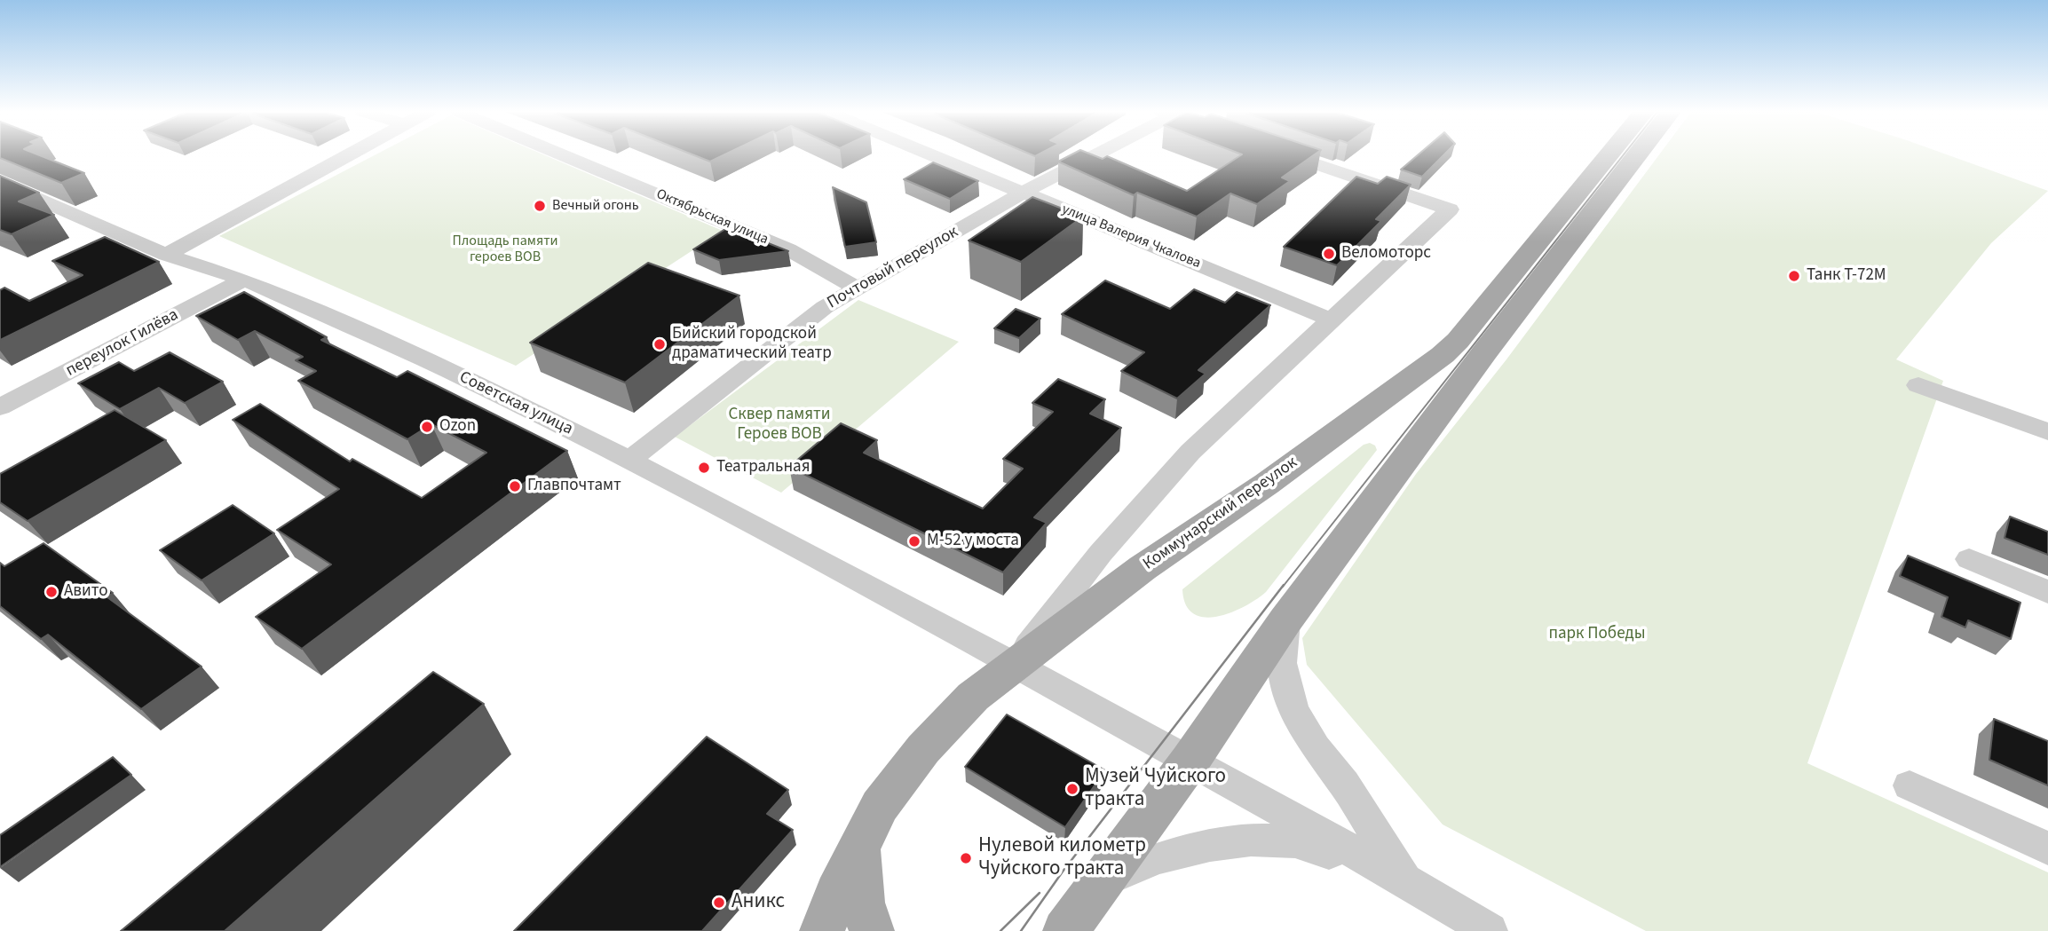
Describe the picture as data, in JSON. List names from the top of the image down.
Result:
{
  "streets": {
    "main road": ["Коммунарский переулок"],
    "street": [
      "Октябрьская улица",
      "улица Валерия Чкалова",
      "Почтовый переулок",
      "переулок Гилёва",
      "Советская улица"
    ]
  },
  "crossings": [
    ["Октябрьская улица", "Почтовый переулок"],
    ["улица Валерия Чкалова", "Почтовый переулок"],
    ["Почтовый переулок", "Советская улица"],
    ["переулок Гилёва", "Советская улица"],
    ["Советская улица", "Коммунарский переулок"]
  ],
  "parks": ["Площадь памяти героев ВОВ", "Сквер памяти Героев ВОВ", "парк Победы"],
  "places": [
    "Вечный огонь",
    "Веломоторс",
    "Танк Т-72М",
    "Бийский городской драматический театр",
    "Ozon",
    "Театральная",
    "Главпочтамт",
    "М-52 у моста",
    "Авито",
    "Музей Чуйского тракта",
    "Нулевой километр Чуйского тракта",
    "Аникс"
  ]
}
